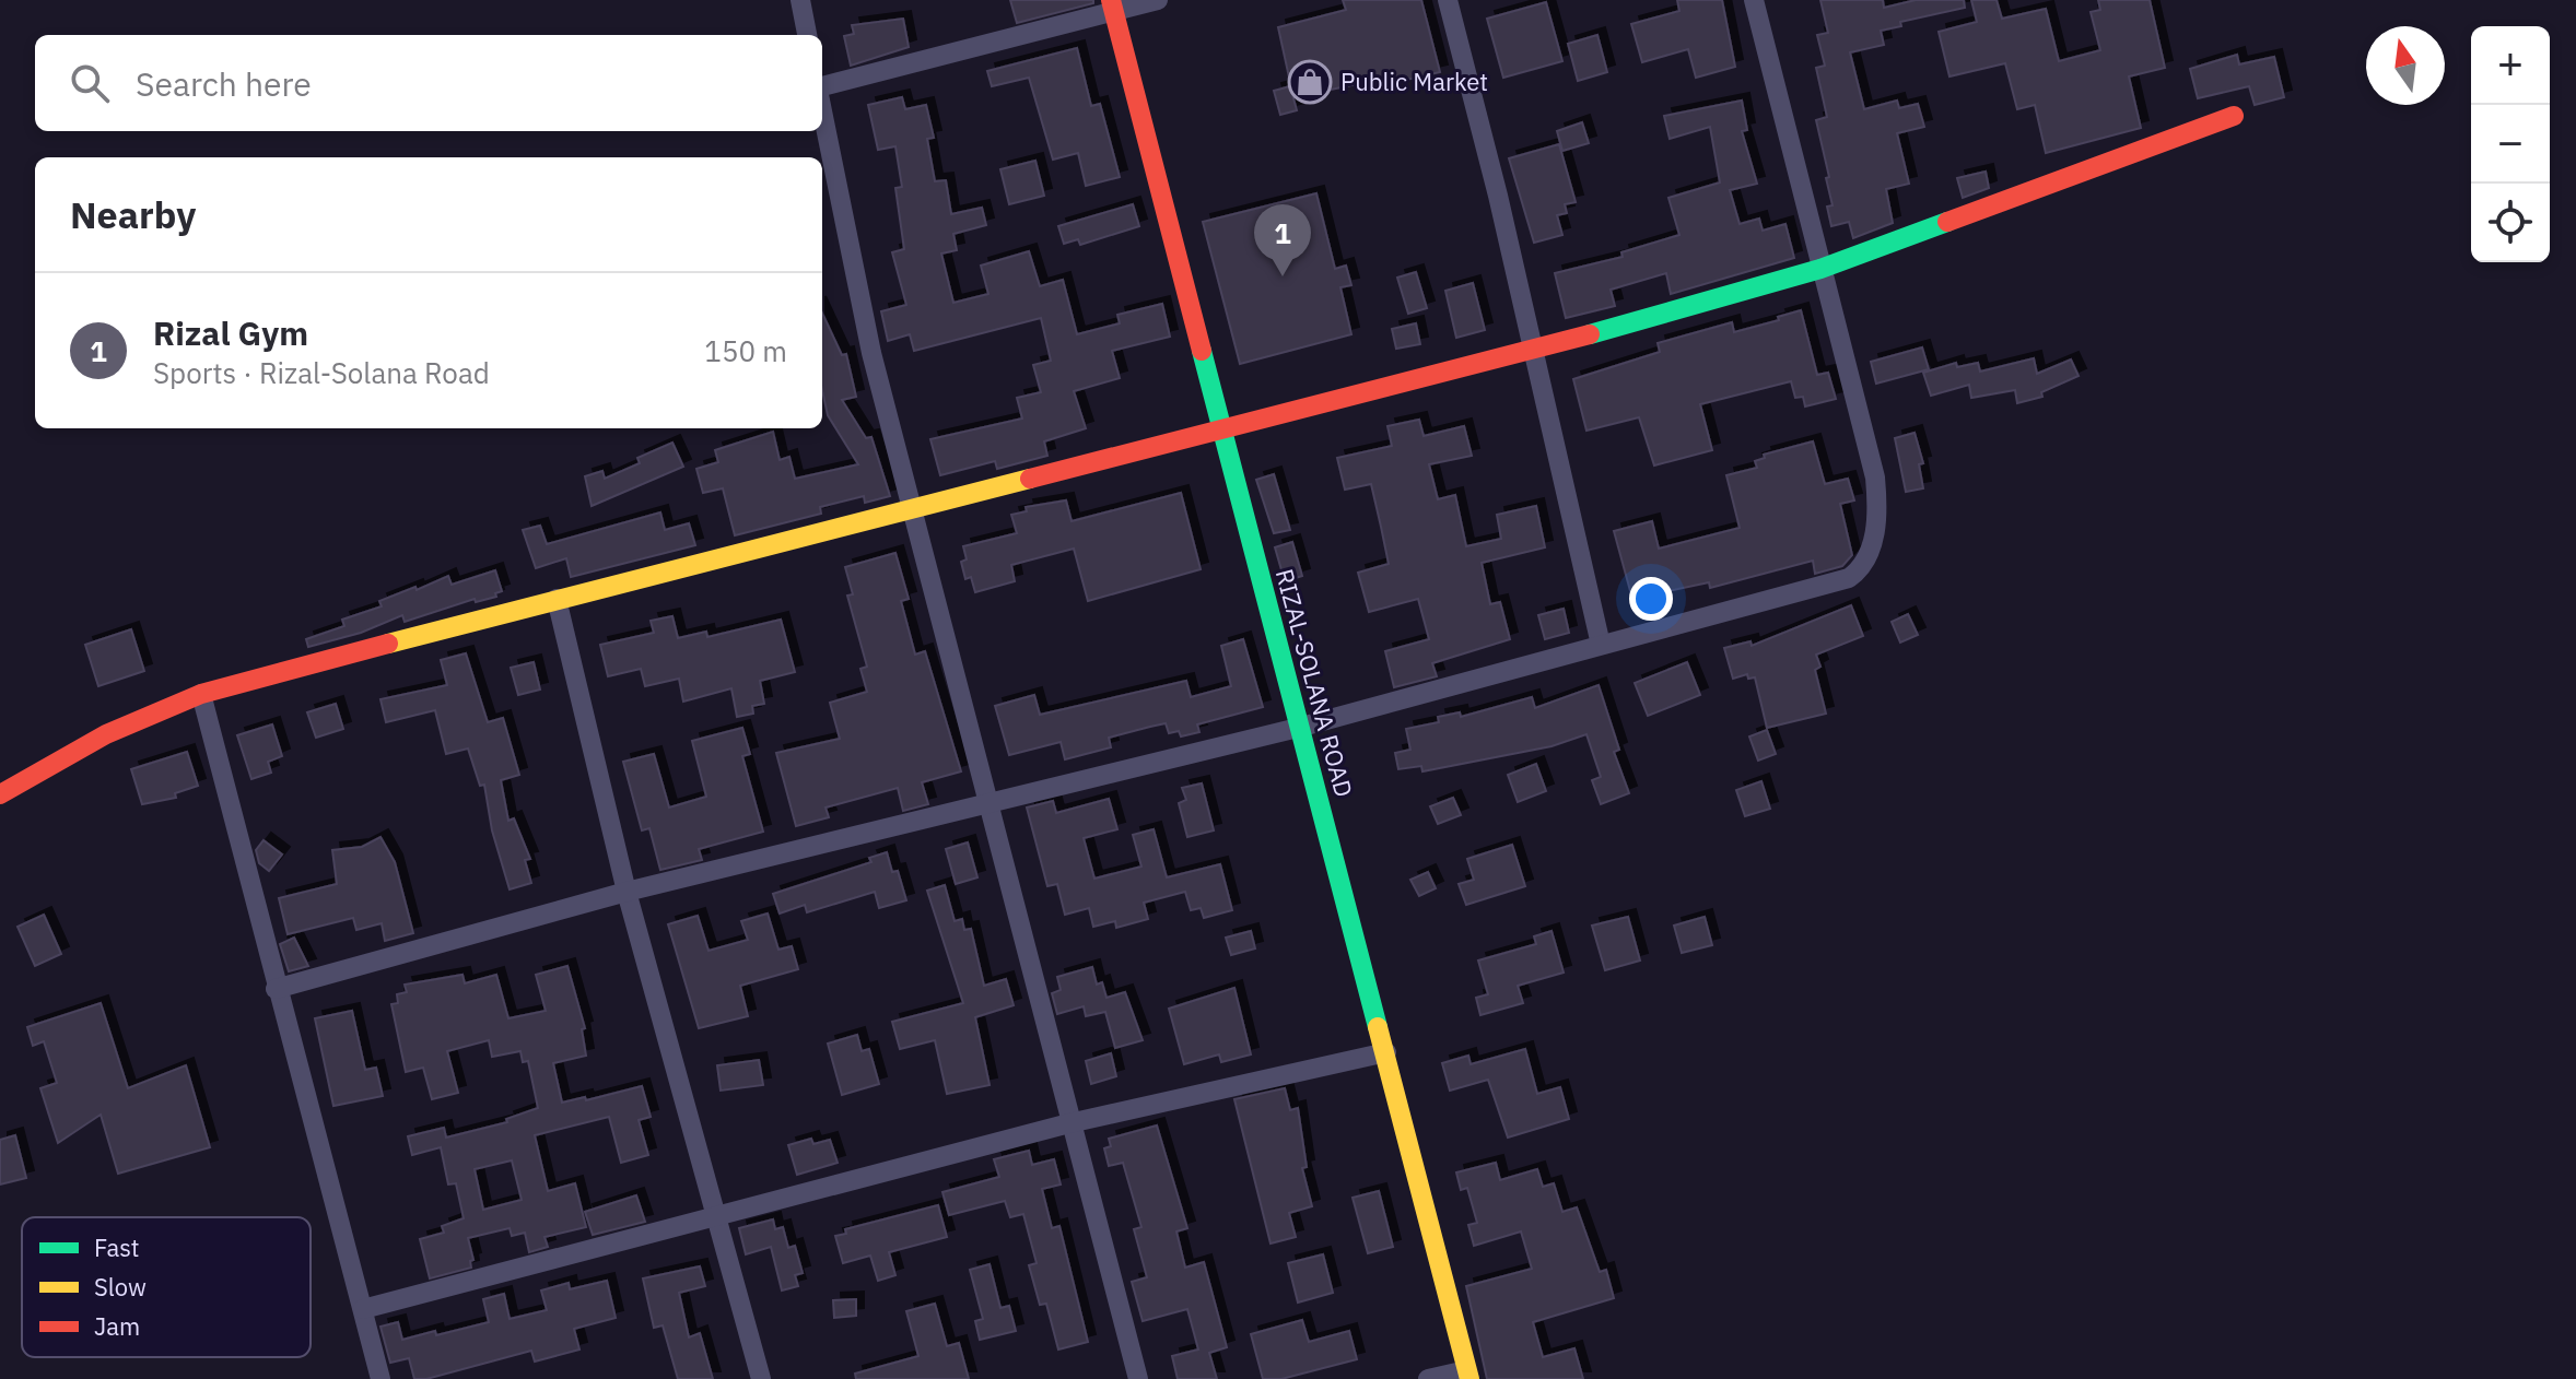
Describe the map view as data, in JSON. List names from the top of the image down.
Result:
{
  "streets": {
    "street": ["RIZAL-SOLANA ROAD"]
  },
  "places": {
    "shop": ["Public Market"]
  },
  "legend": ["Fast", "Slow", "Jam"],
  "north": "top",
  "page": {
    "map_buttons": ["+", "−"],
    "search": "Search here",
    "heading": "Nearby",
    "pins": "1",
    "list": [
      {
        "mark": "1",
        "name": "Rizal Gym",
        "note": "Sports · Rizal-Solana Road",
        "value": "150 m"
      }
    ]
  }
}
